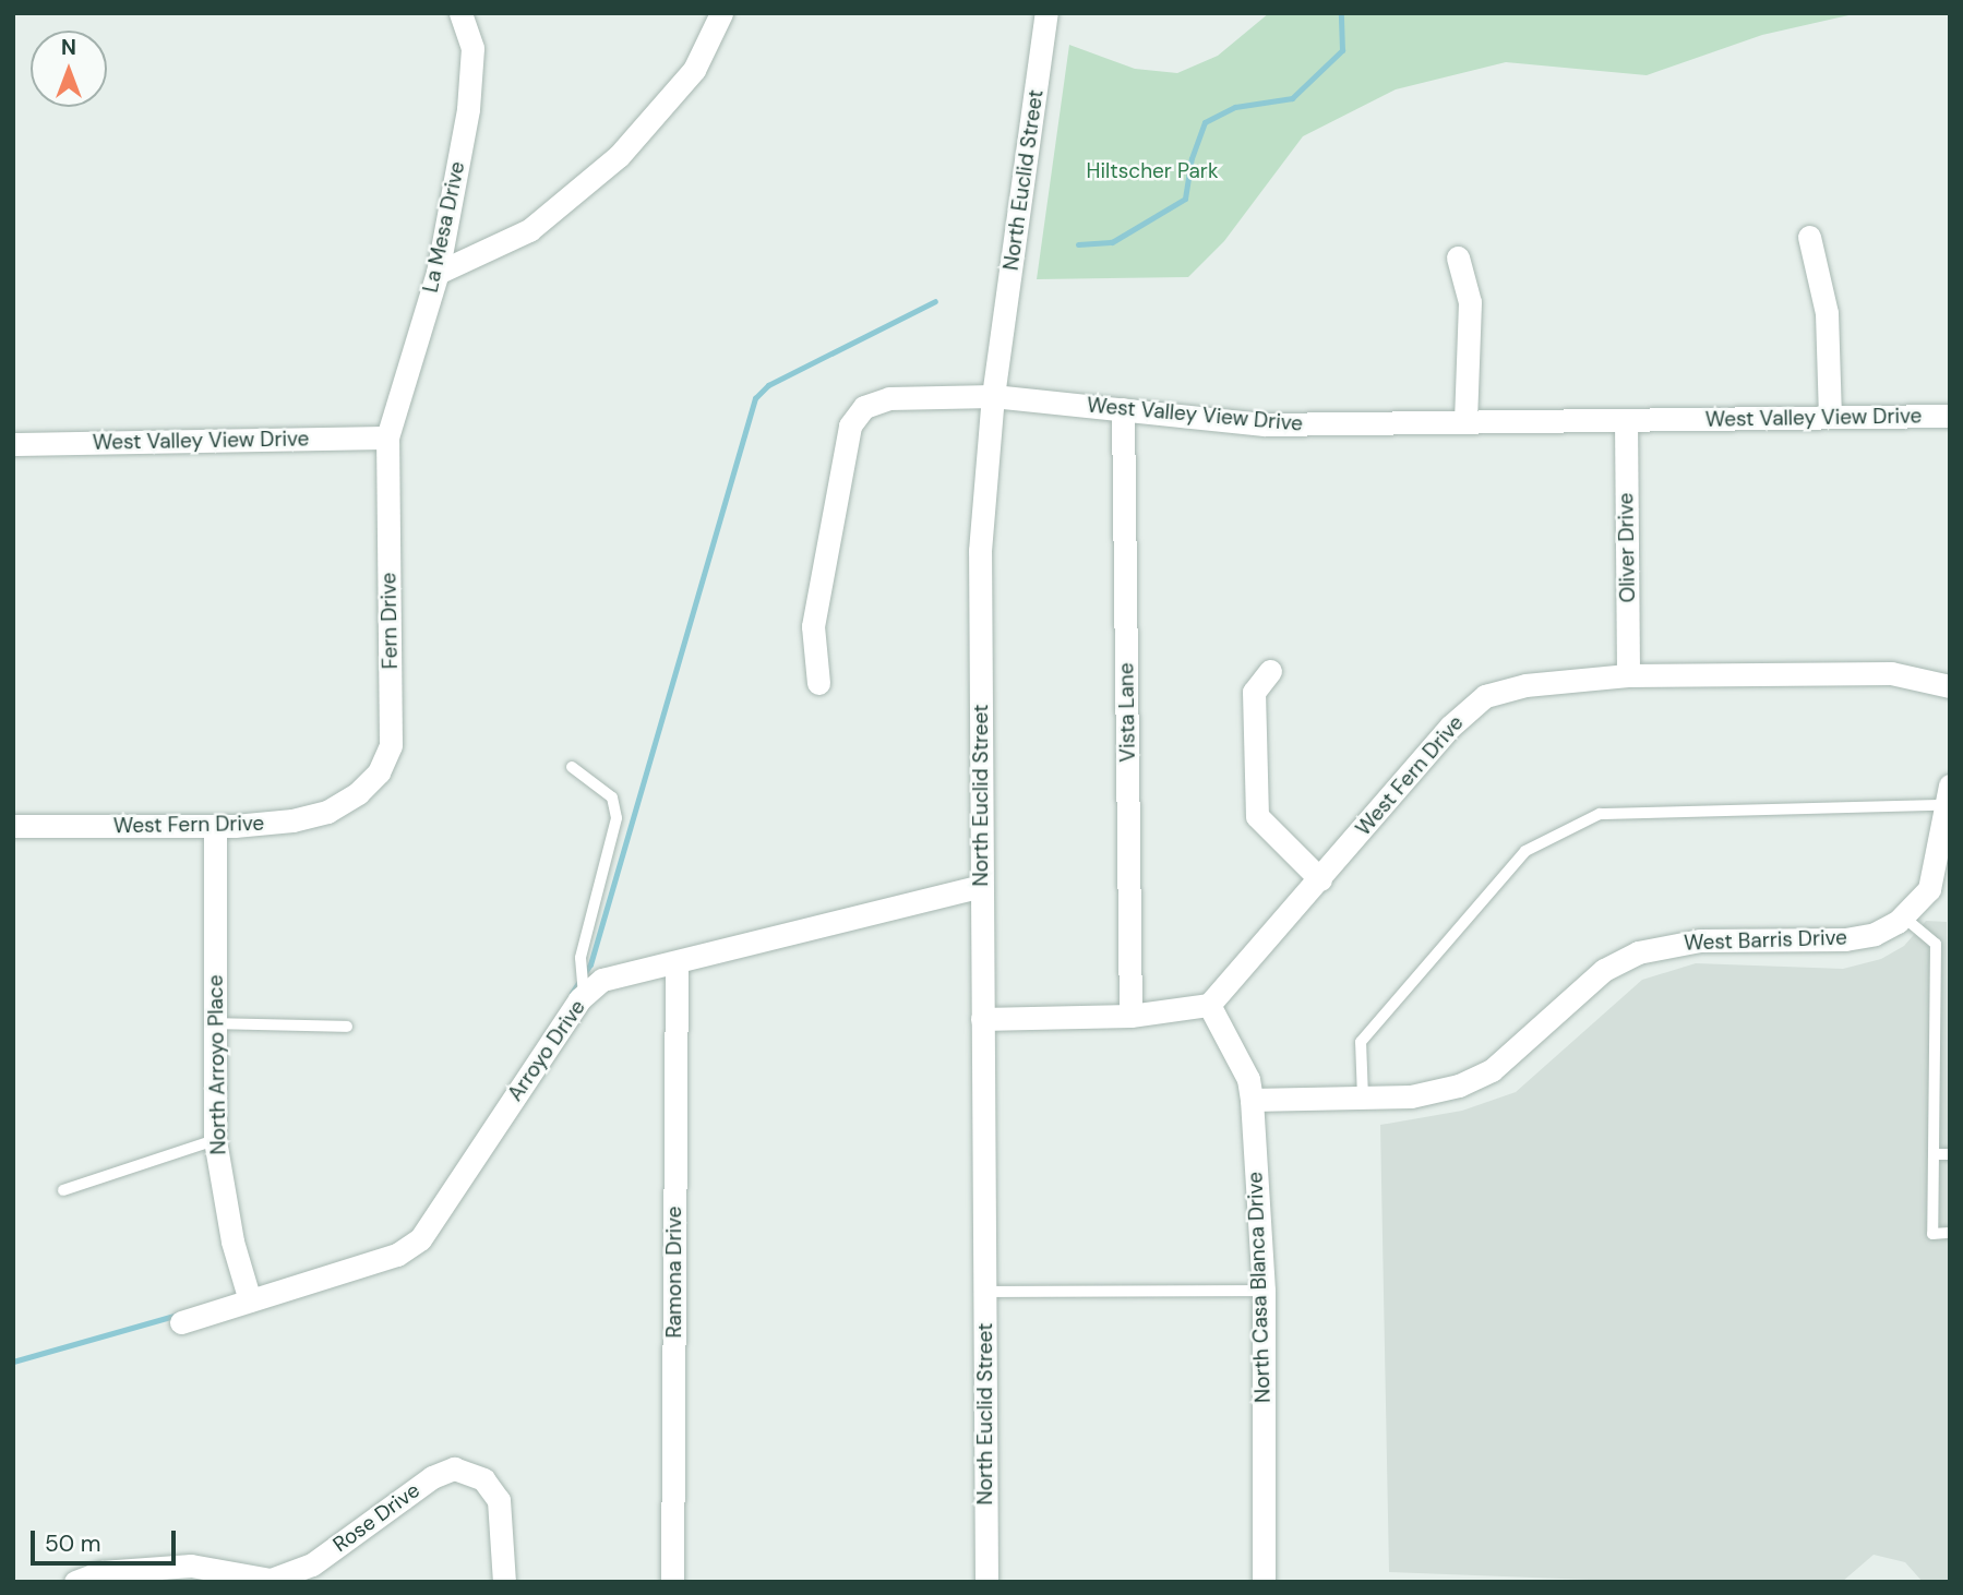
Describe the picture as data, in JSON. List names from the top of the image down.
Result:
{
  "streets": {
    "street": [
      "North Euclid Street",
      "La Mesa Drive",
      "West Valley View Drive",
      "Oliver Drive",
      "Fern Drive",
      "Vista Lane",
      "West Fern Drive",
      "West Barris Drive",
      "Arroyo Drive",
      "North Arroyo Place",
      "Ramona Drive",
      "North Casa Blanca Drive",
      "Rose Drive"
    ]
  },
  "crossings": [
    ["North Euclid Street", "West Valley View Drive"],
    ["North Euclid Street", "Arroyo Drive"],
    ["La Mesa Drive", "West Valley View Drive"],
    ["La Mesa Drive", "Fern Drive"],
    ["West Valley View Drive", "Oliver Drive"],
    ["West Valley View Drive", "Fern Drive"],
    ["West Valley View Drive", "Vista Lane"],
    ["Oliver Drive", "West Fern Drive"],
    ["Fern Drive", "West Fern Drive"],
    ["West Fern Drive", "North Arroyo Place"],
    ["West Fern Drive", "North Casa Blanca Drive"],
    ["West Barris Drive", "North Casa Blanca Drive"],
    ["Arroyo Drive", "North Arroyo Place"],
    ["Arroyo Drive", "Ramona Drive"]
  ],
  "parks": ["Hiltscher Park"],
  "scale_bar": "50 m",
  "north": "top"
}
